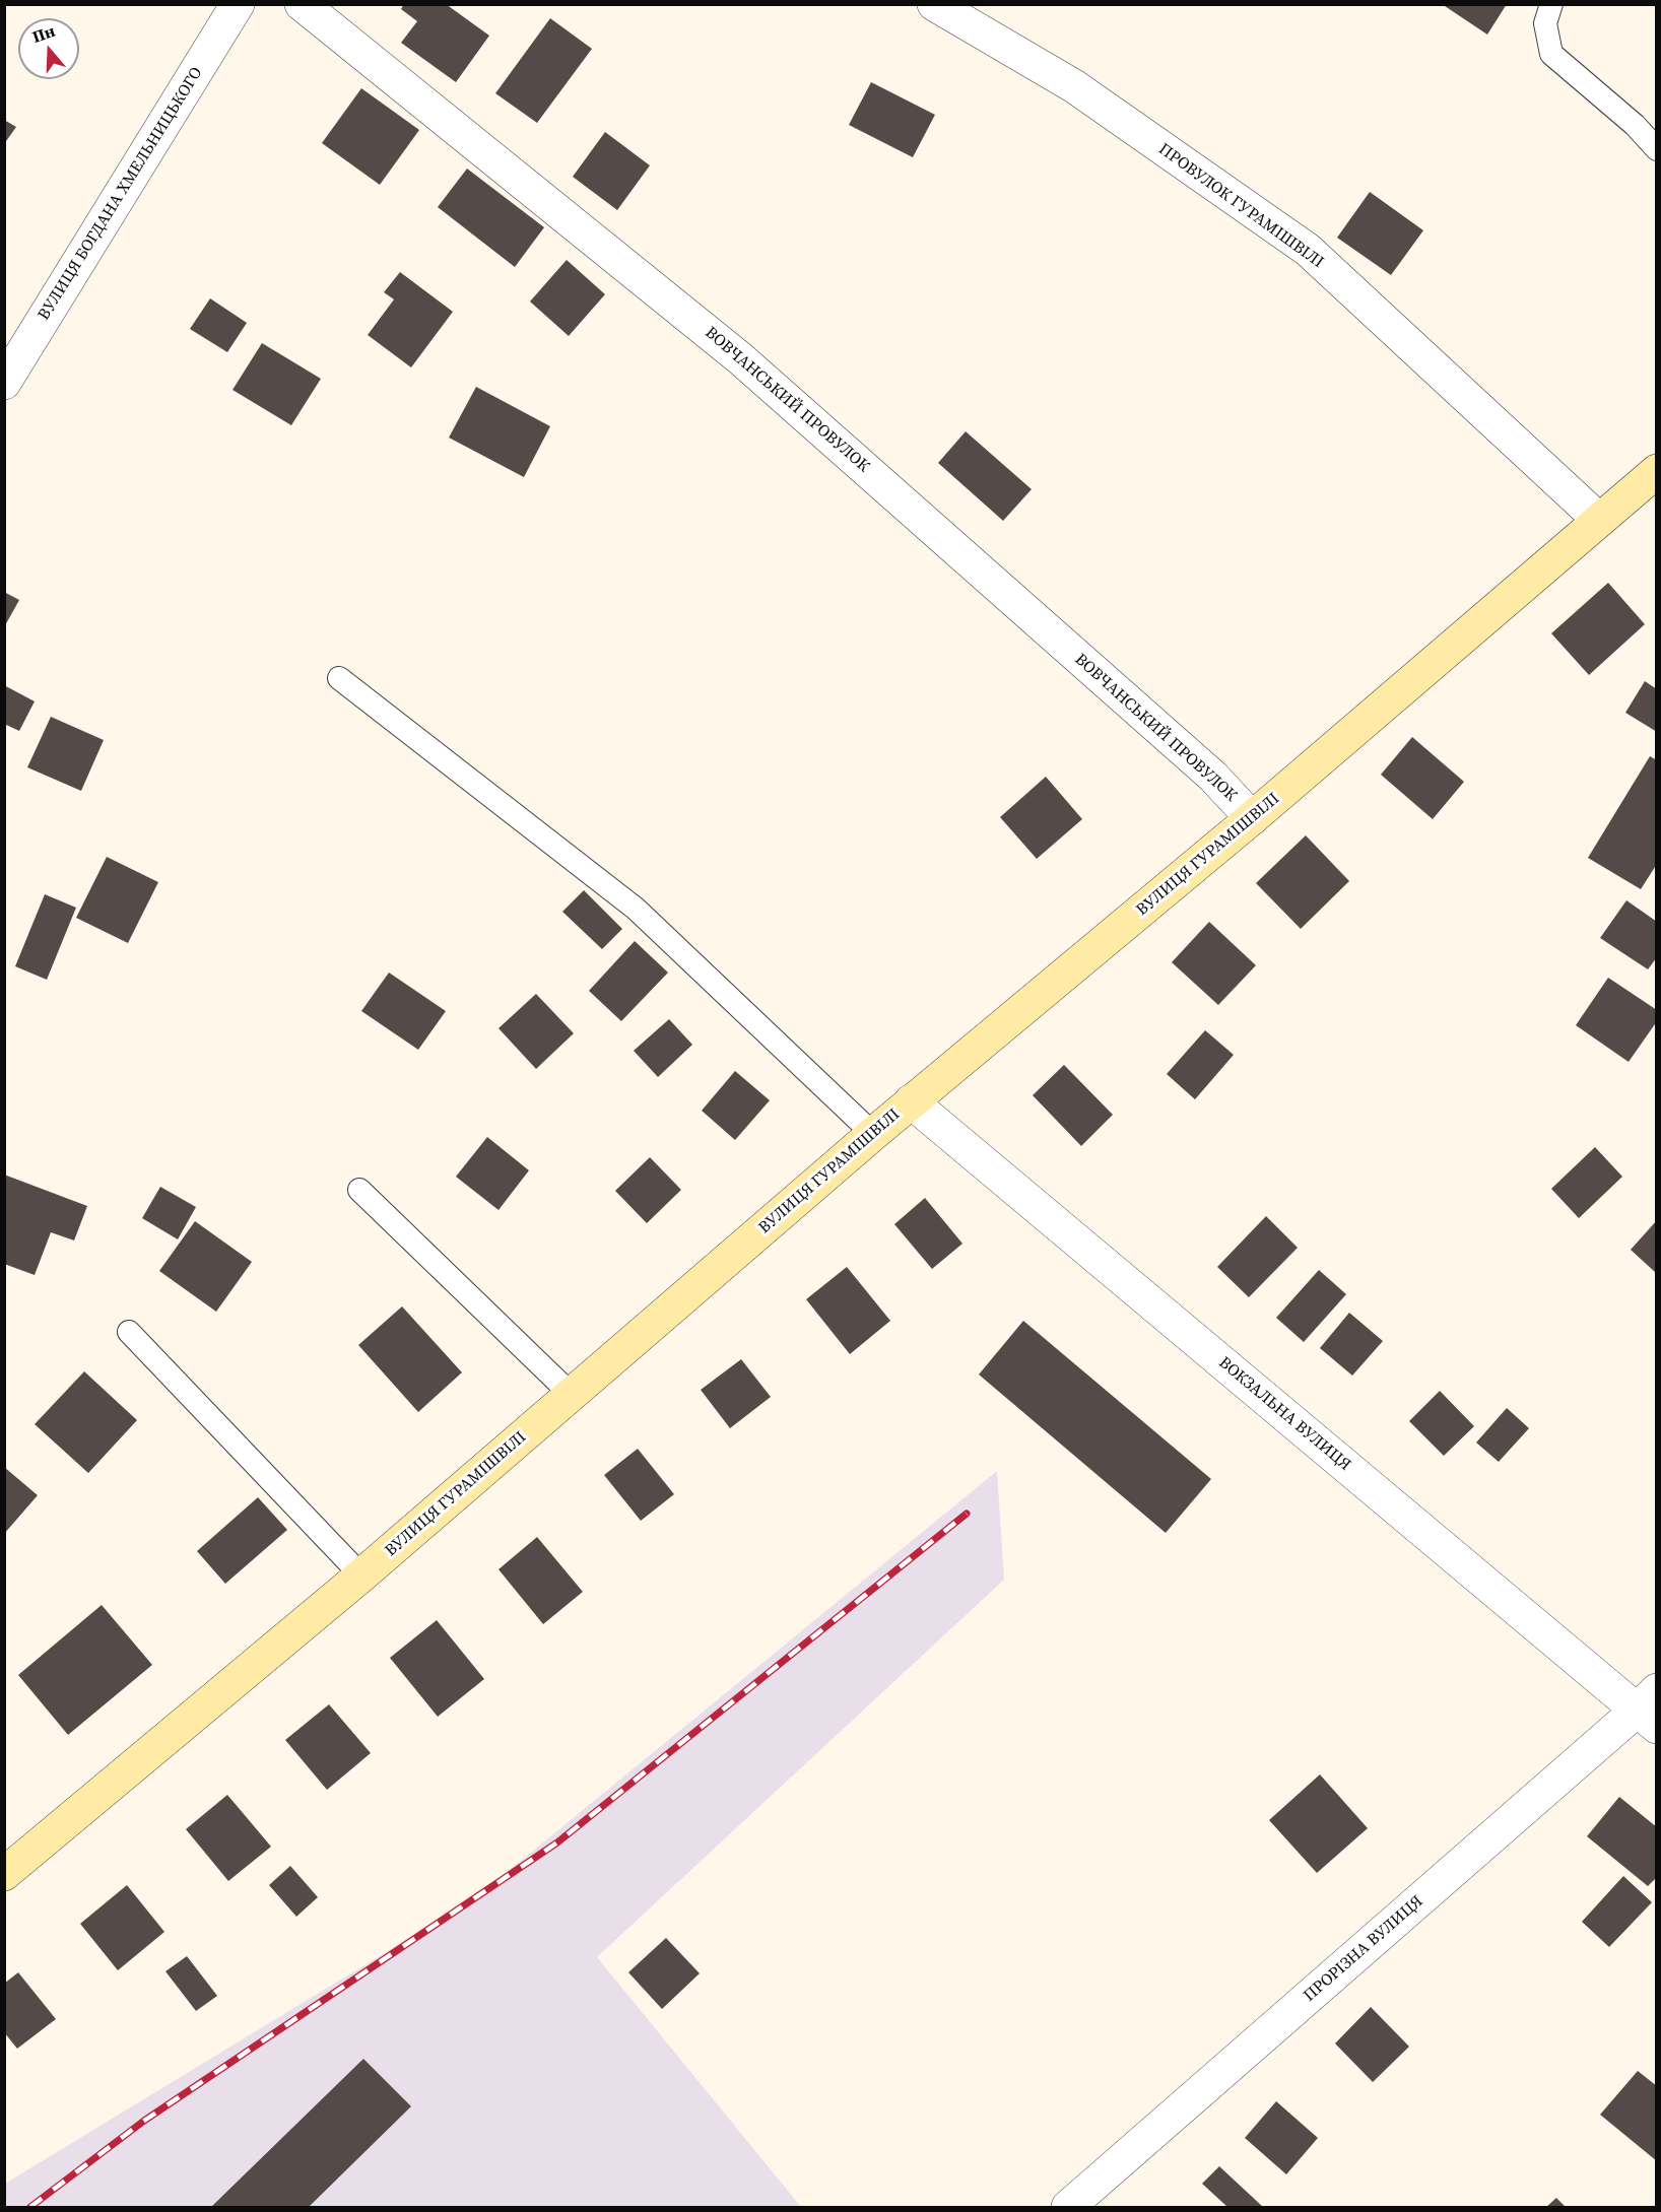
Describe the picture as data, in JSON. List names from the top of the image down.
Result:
{
  "streets": {
    "main road": ["ВУЛИЦЯ ГУРАМІШВІЛІ"],
    "street": [
      "ВУЛИЦЯ БОГДАНА ХМЕЛЬНИЦЬКОГО",
      "ПРОВУЛОК ГУРАМІШВІЛІ",
      "ВОВЧАНСЬКИЙ ПРОВУЛОК",
      "ВОКЗАЛЬНА ВУЛИЦЯ",
      "ПРОРІЗНА ВУЛИЦЯ"
    ]
  },
  "crossings": [
    ["ПРОВУЛОК ГУРАМІШВІЛІ", "ВУЛИЦЯ ГУРАМІШВІЛІ"],
    ["ВОВЧАНСЬКИЙ ПРОВУЛОК", "ВУЛИЦЯ ГУРАМІШВІЛІ"],
    ["ВУЛИЦЯ ГУРАМІШВІЛІ", "ВОКЗАЛЬНА ВУЛИЦЯ"],
    ["ВОКЗАЛЬНА ВУЛИЦЯ", "ПРОРІЗНА ВУЛИЦЯ"]
  ],
  "north": "top"
}
